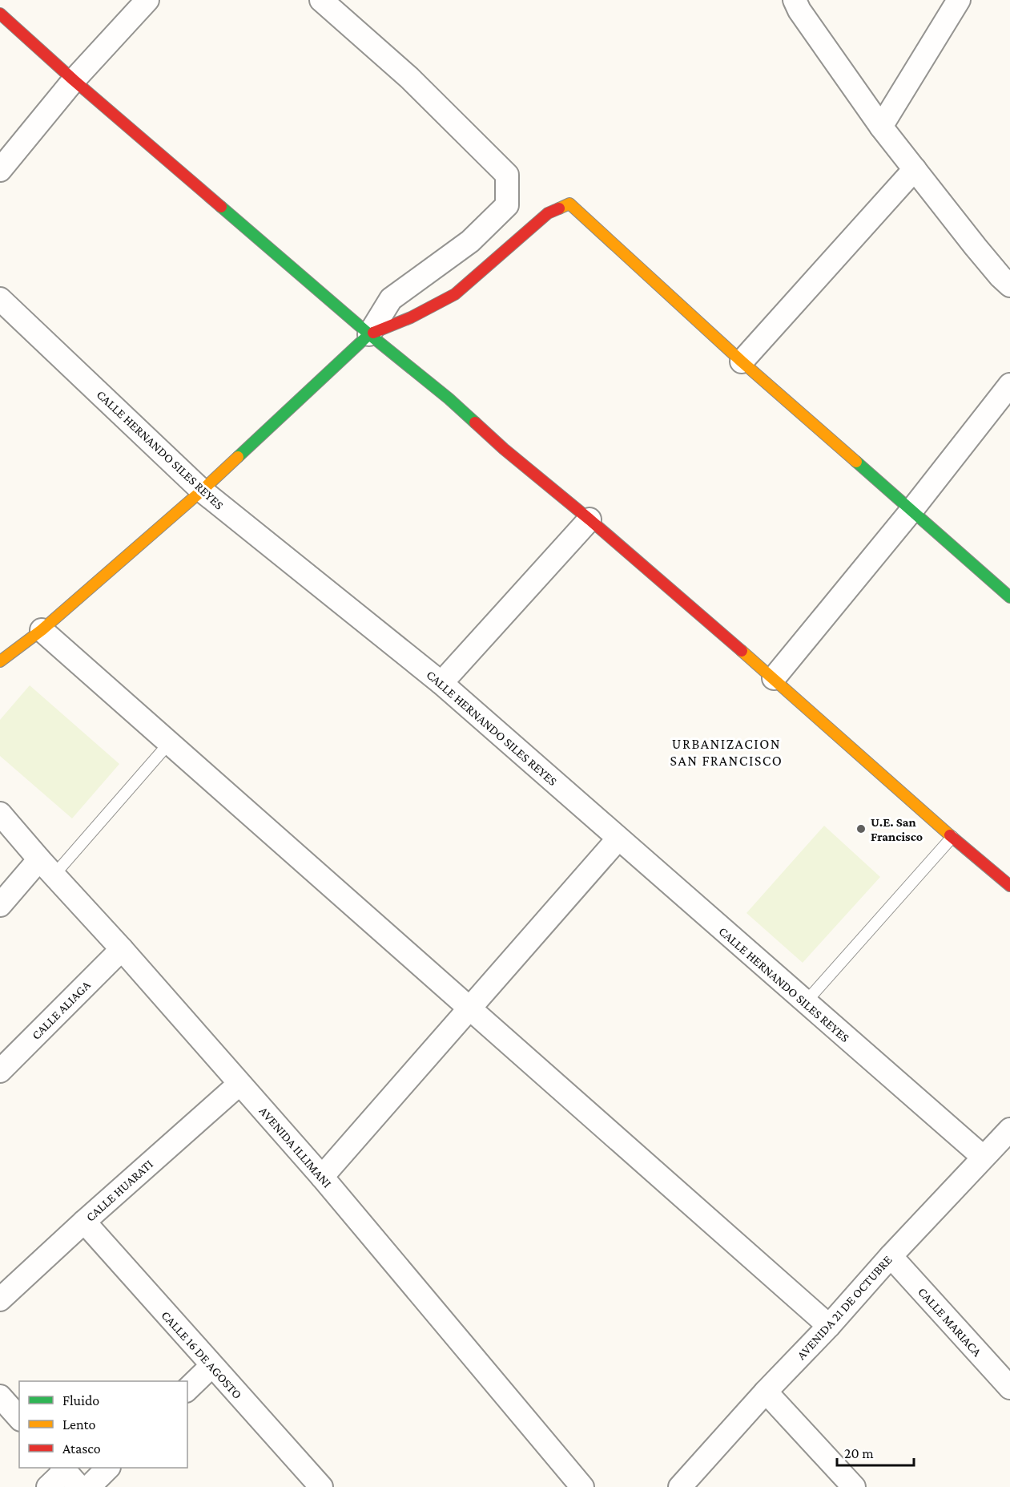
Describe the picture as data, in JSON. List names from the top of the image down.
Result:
{
  "streets": {
    "street": [
      "CALLE HERNANDO SILES REYES",
      "CALLE ALIAGA",
      "AVENIDA ILLIMANI",
      "CALLE HUARATI",
      "AVENIDA 21 DE OCTUBRE",
      "CALLE MARIACA",
      "CALLE 16 DE AGOSTO"
    ]
  },
  "crossings": [
    ["CALLE HERNANDO SILES REYES", "AVENIDA 21 DE OCTUBRE"],
    ["CALLE ALIAGA", "AVENIDA ILLIMANI"],
    ["AVENIDA ILLIMANI", "CALLE HUARATI"],
    ["CALLE HUARATI", "CALLE 16 DE AGOSTO"],
    ["AVENIDA 21 DE OCTUBRE", "CALLE MARIACA"]
  ],
  "districts": ["URBANIZACION SAN FRANCISCO"],
  "places": ["U.E. San Francisco"],
  "legend": ["Fluido", "Lento", "Atasco"],
  "scale_bar": "20 m"
}
